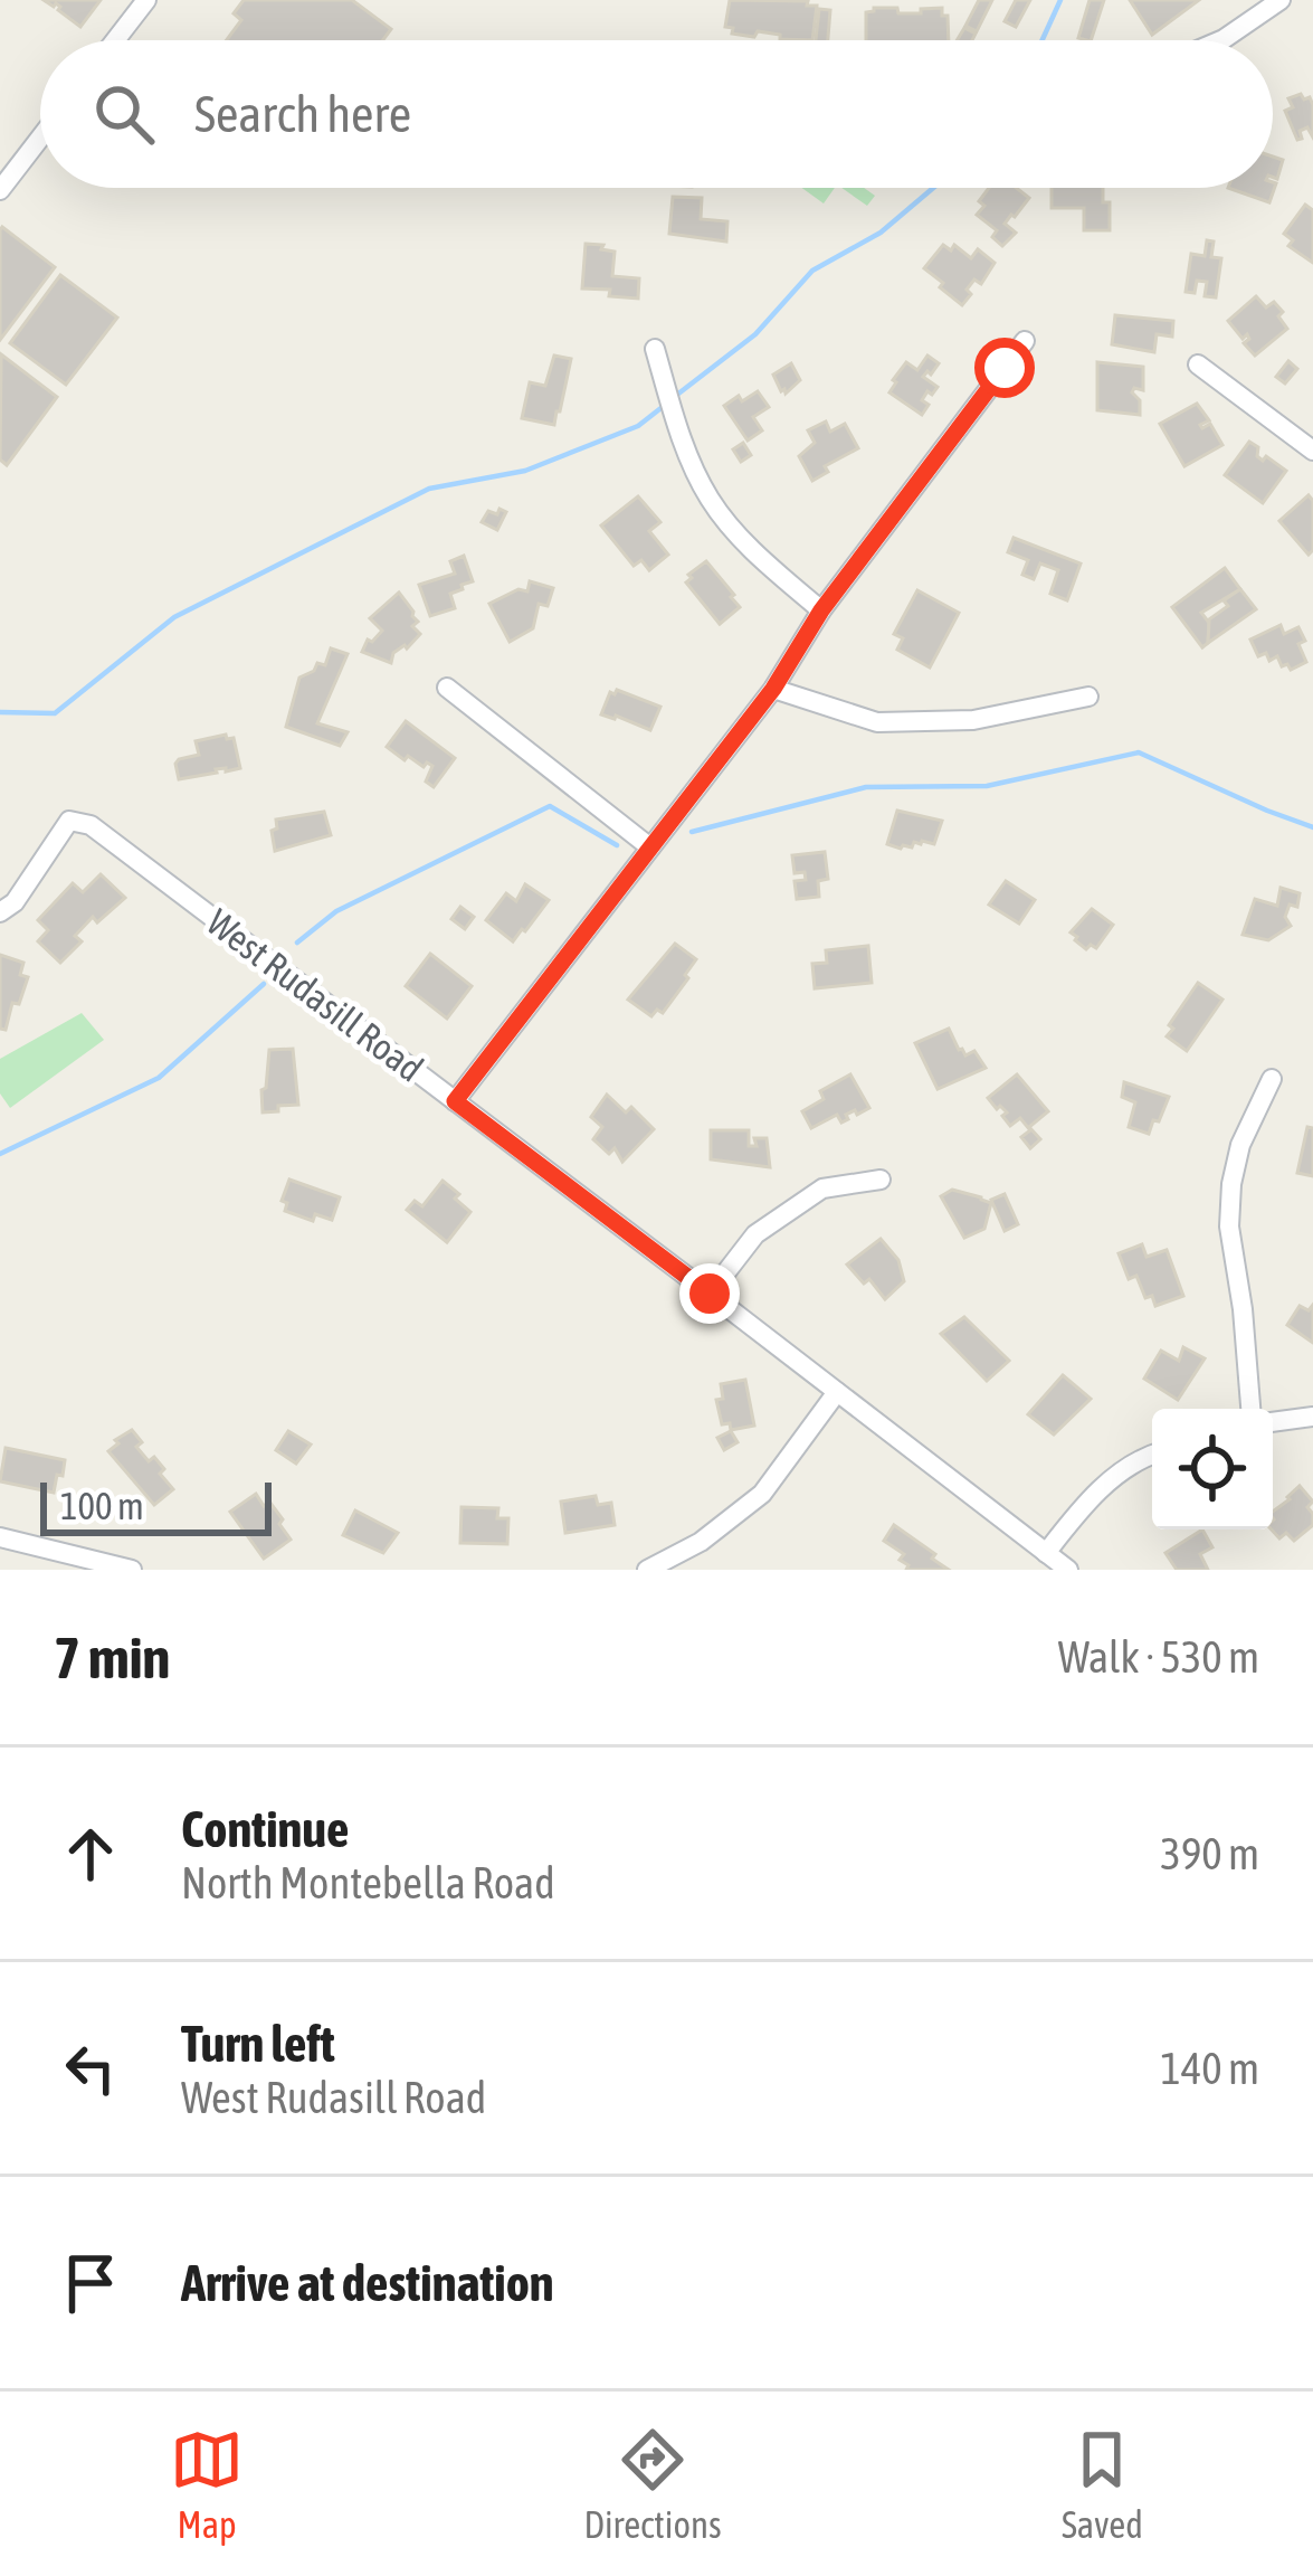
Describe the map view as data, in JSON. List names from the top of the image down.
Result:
{
  "streets": {
    "street": ["West Rudasill Road"]
  },
  "scale_bar": "100 m",
  "page": {
    "search": "Search here",
    "scale": "100 m",
    "heading": ["7 min", "Walk · 530 m"],
    "list": [
      ["Continue", "North Montebella Road", "390 m"],
      ["Turn left", "West Rudasill Road", "140 m"],
      "Arrive at destination"
    ],
    "nav": ["Map", "Directions", "Saved"]
  }
}
